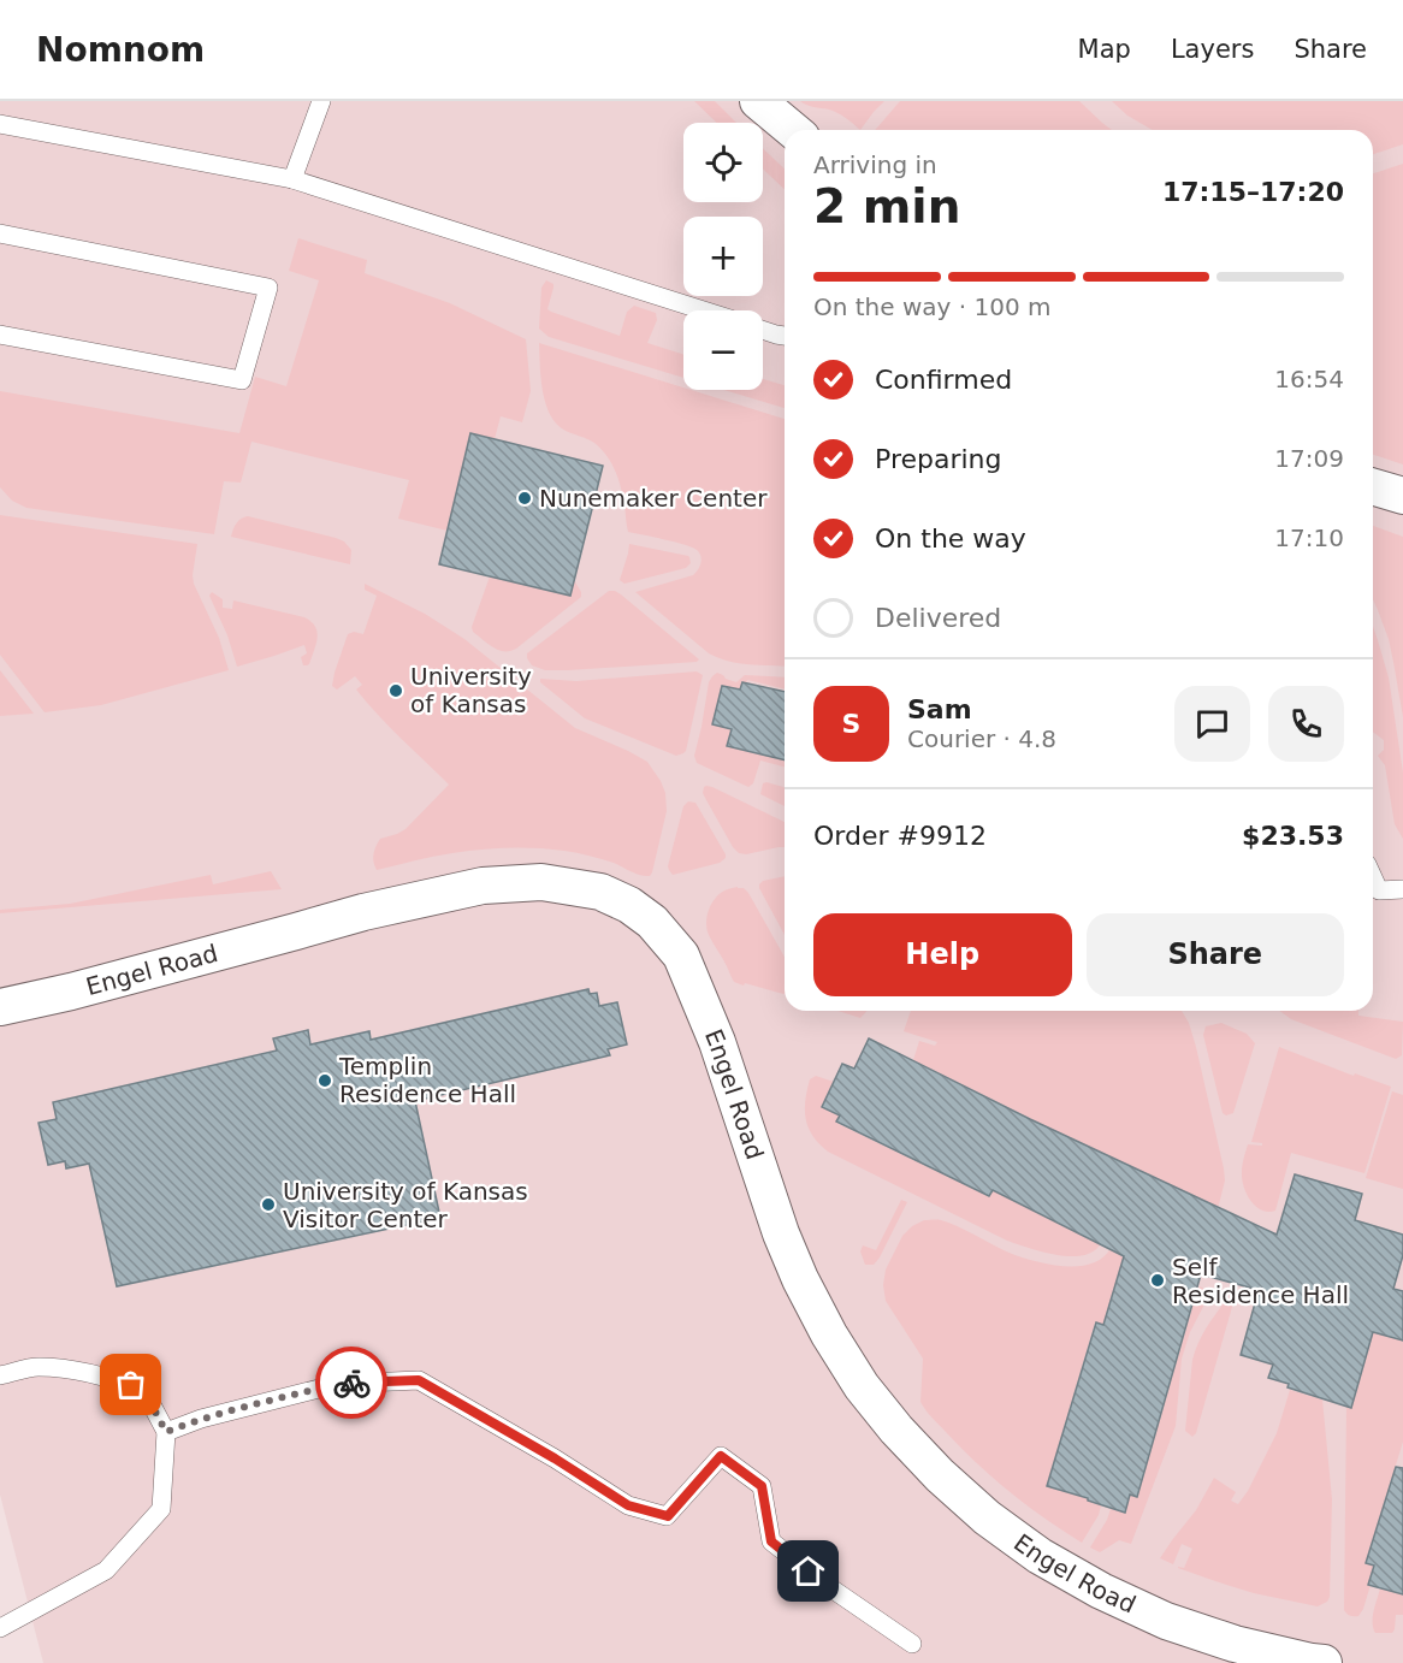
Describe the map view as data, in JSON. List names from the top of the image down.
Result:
{
  "streets": {
    "street": ["Engel Road"]
  },
  "places": [
    "Nunemaker Center",
    "University of Kansas",
    "Templin Residence Hall",
    "University of Kansas Visitor Center",
    "Self Residence Hall"
  ],
  "page": {
    "header": "Nomnom",
    "nav": ["Map", "Layers", "Share"],
    "map_buttons": ["+", "−"],
    "heading": ["2 min", "Arriving in", "17:15–17:20"],
    "panel": [
      "Sam",
      "Courier · 4.8",
      "Order #9912",
      "$23.53"
    ],
    "bar": "On the way · 100 m",
    "list": [
      ["Confirmed", "16:54"],
      ["Preparing", "17:09"],
      ["On the way", "17:10"],
      "Delivered"
    ],
    "round": "S",
    "buttons": ["Help", "Share"]
  }
}
